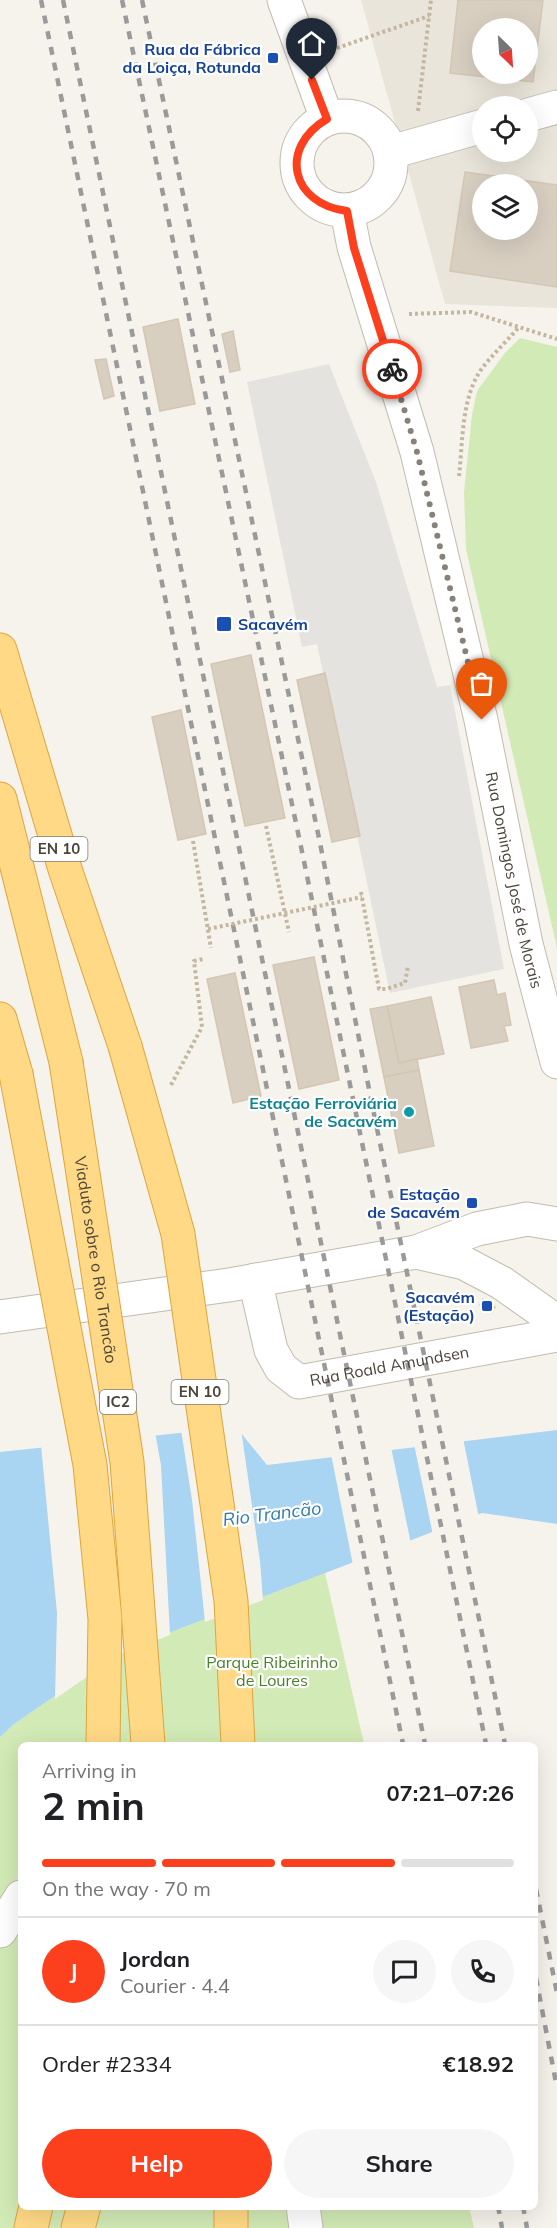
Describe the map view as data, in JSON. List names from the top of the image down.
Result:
{
  "streets": {
    "highway": ["EN 10", "Viaduto sobre o Rio Trancão", "IC2"],
    "street": ["Rua Domingos José de Morais", "Rua Roald Amundsen"]
  },
  "water": ["Rio Trancão"],
  "parks": ["Parque Ribeirinho de Loures"],
  "places": {
    "transit": [
      "Rua da Fábrica da Loiça, Rotunda",
      "Sacavém",
      "Estação de Sacavém",
      "Sacavém (Estação)"
    ],
    "other": ["Estação Ferroviária de Sacavém"]
  },
  "north": "bottom right",
  "page": {
    "heading": ["2 min", "Arriving in", "07:21–07:26"],
    "panel": [
      "Jordan",
      "Courier · 4.4",
      "Order #2334",
      "€18.92"
    ],
    "bar": "On the way · 70 m",
    "round": "J",
    "buttons": ["Help", "Share"]
  }
}
